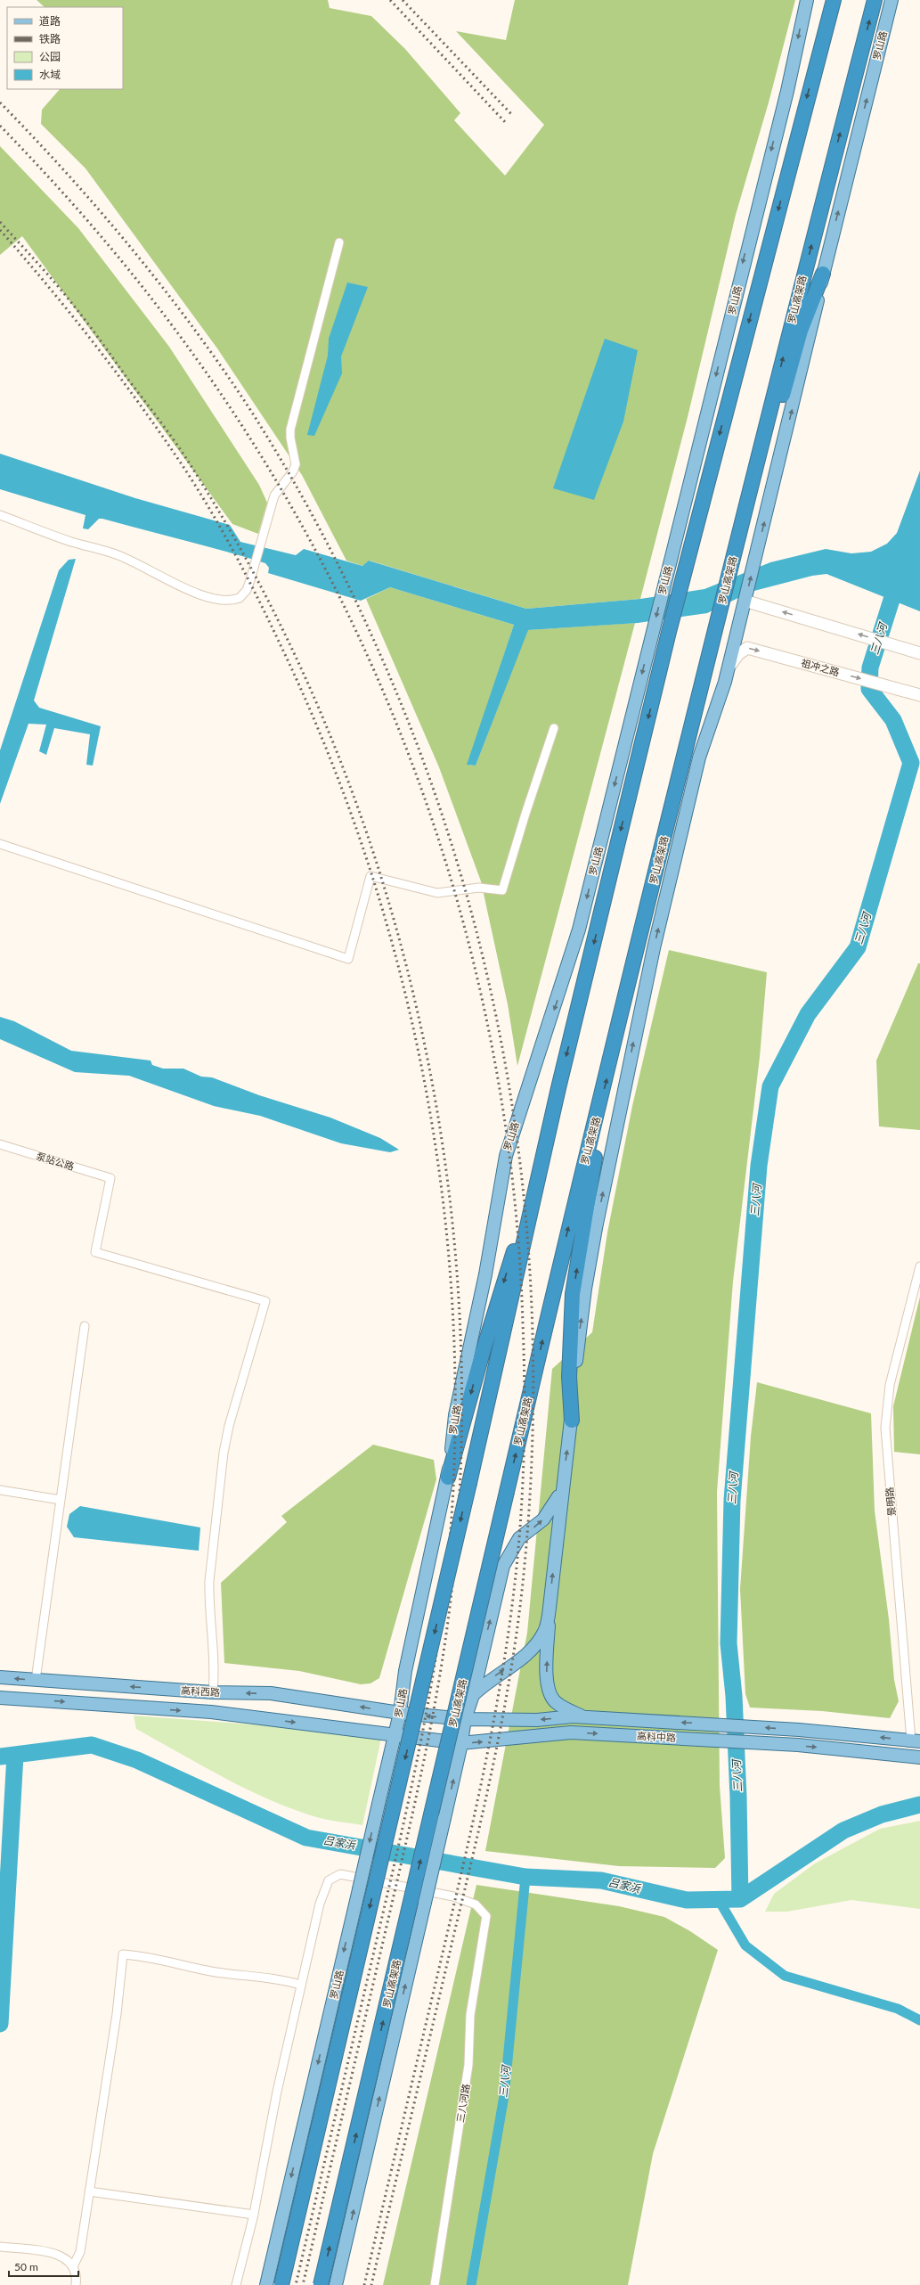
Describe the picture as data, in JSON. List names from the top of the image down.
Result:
{
  "streets": {
    "highway": ["罗山高架路"],
    "main road": [
      "罗山路",
      "祖冲之路",
      "高科西路",
      "高科中路"
    ],
    "street": ["泵站公路", "景明路", "三八河路"]
  },
  "crossings": [
    ["罗山路", "祖冲之路"],
    ["罗山路", "高科西路"],
    ["罗山路", "高科中路"],
    ["泵站公路", "高科西路"],
    ["景明路", "高科中路"],
    ["高科西路", "高科中路"]
  ],
  "water": ["三八河", "吕家浜"],
  "legend": [
    "道路",
    "铁路",
    "公园",
    "水域"
  ],
  "scale_bar": "50 m"
}
